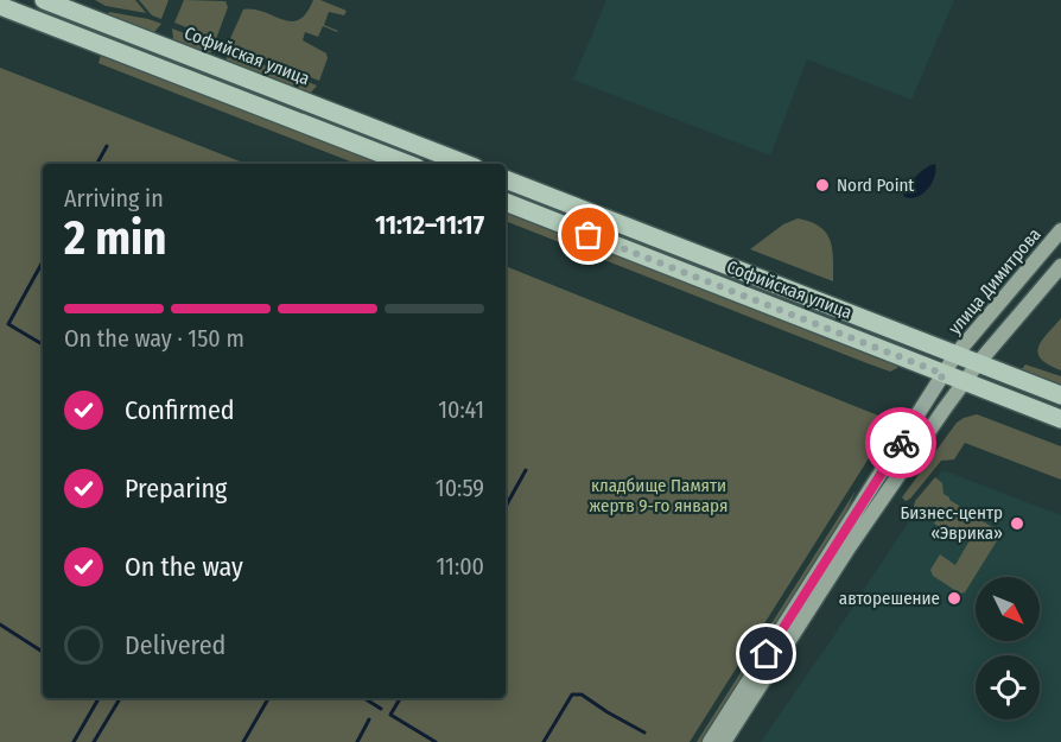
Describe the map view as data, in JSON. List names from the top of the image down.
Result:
{
  "streets": {
    "main road": ["Софийская улица", "улица Димитрова"]
  },
  "crossings": [
    ["Софийская улица", "улица Димитрова"]
  ],
  "parks": ["кладбище Памяти жертв 9-го января"],
  "places": ["Nord Point", "Бизнес-центр «Эврика»", "авторешение"],
  "north": "bottom right",
  "page": {
    "heading": ["2 min", "Arriving in", "11:12–11:17"],
    "bar": "On the way · 150 m",
    "list": [
      ["Confirmed", "10:41"],
      ["Preparing", "10:59"],
      ["On the way", "11:00"],
      "Delivered"
    ]
  }
}
